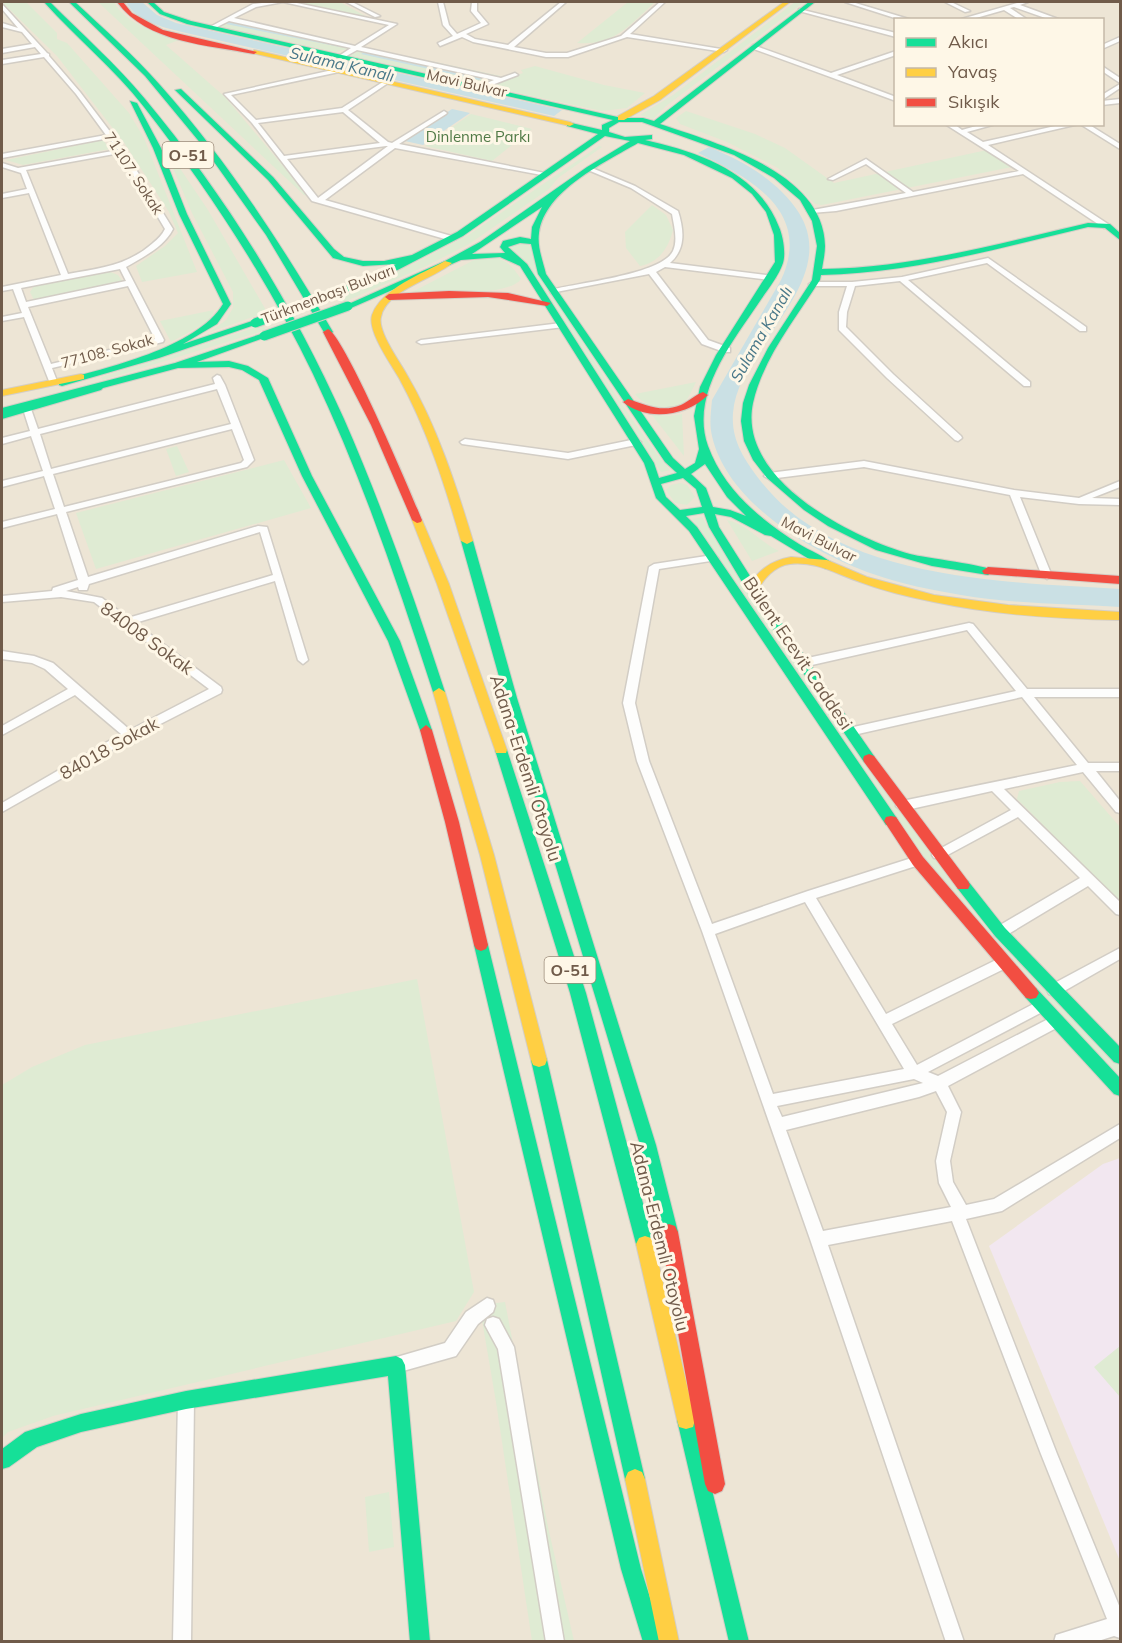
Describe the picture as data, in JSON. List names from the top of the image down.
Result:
{
  "streets": {
    "main road": [
      "Mavi Bulvar",
      "O-51",
      "Türkmenbaşı Bulvarı",
      "Bülent Ecevit Caddesi",
      "Adana-Erdemli Otoyolu"
    ],
    "street": [
      "71107. Sokak",
      "77108. Sokak",
      "84008 Sokak",
      "84018 Sokak"
    ]
  },
  "crossings": [
    ["Mavi Bulvar", "Türkmenbaşı Bulvarı"],
    ["71107. Sokak", "77108. Sokak"],
    ["Türkmenbaşı Bulvarı", "Bülent Ecevit Caddesi"],
    ["84008 Sokak", "84018 Sokak"]
  ],
  "water": ["Sulama Kanalı"],
  "parks": ["Dinlenme Parkı"],
  "legend": ["Akıcı", "Yavaş", "Sıkışık"]
}
